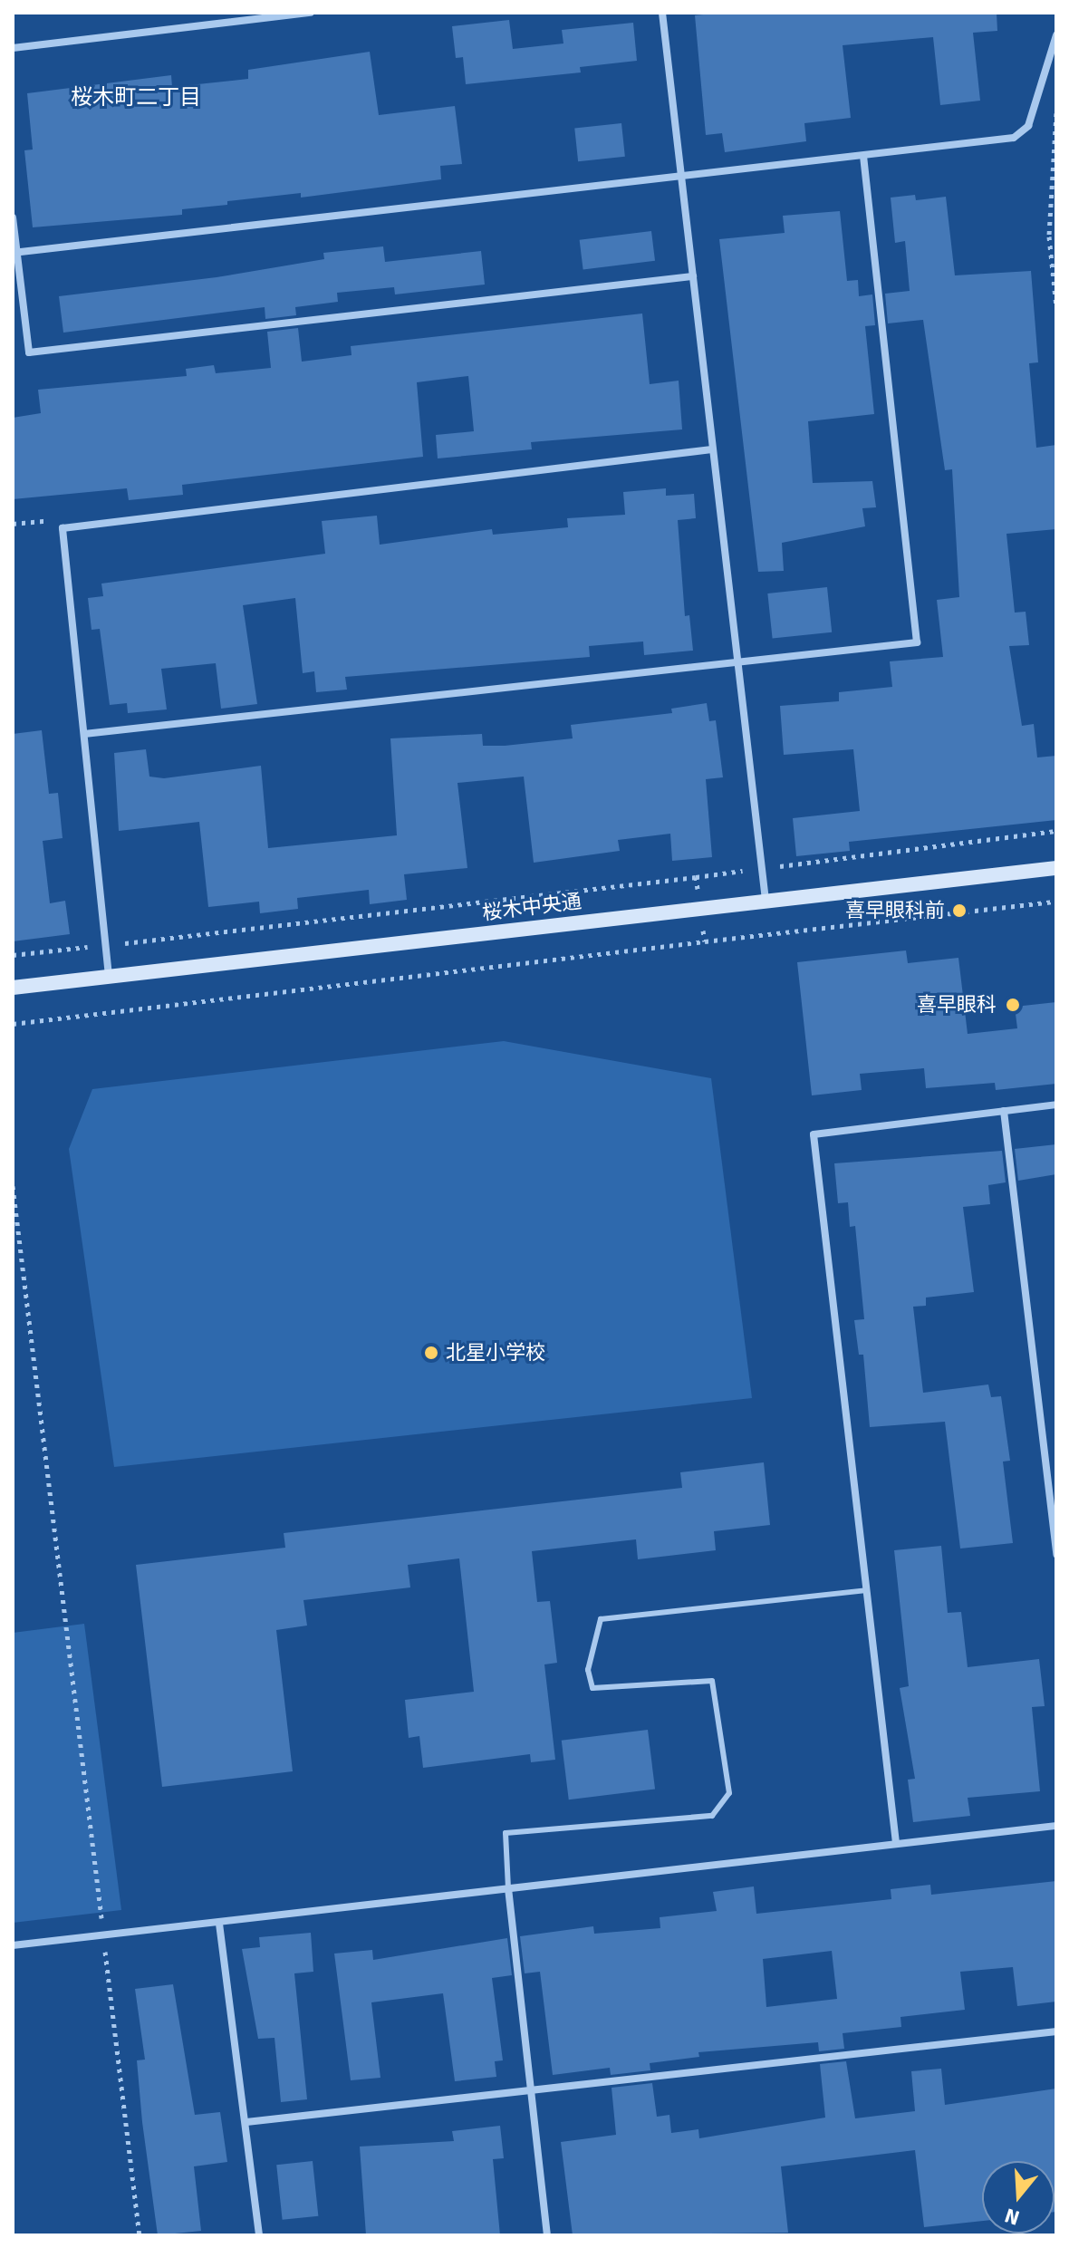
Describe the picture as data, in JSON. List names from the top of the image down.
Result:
{
  "streets": {
    "street": ["桜木中央通"]
  },
  "districts": ["桜木町二丁目"],
  "places": ["喜早眼科前", "喜早眼科", "北星小学校"],
  "north": "bottom"
}
